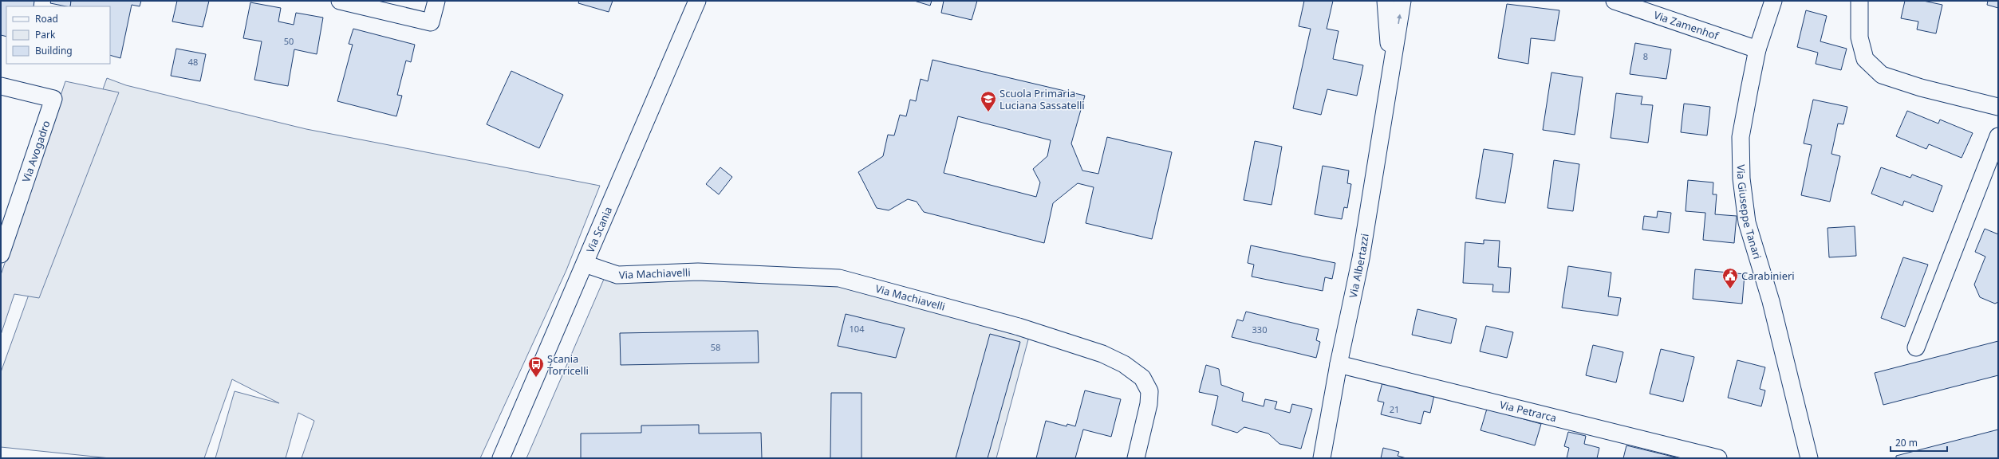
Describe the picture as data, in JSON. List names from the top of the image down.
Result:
{
  "streets": {
    "street": [
      "Via Zamenhof",
      "Via Avogadro",
      "Via Giuseppe Tanari",
      "Via Scania",
      "Via Albertazzi",
      "Via Machiavelli",
      "Via Petrarca"
    ]
  },
  "crossings": [
    ["Via Zamenhof", "Via Giuseppe Tanari"],
    ["Via Scania", "Via Machiavelli"],
    ["Via Albertazzi", "Via Petrarca"]
  ],
  "places": {
    "school or university": ["Scuola Primaria Luciana Sassatelli"],
    "public building": ["Carabinieri"],
    "bus stop": ["Scania Torricelli"]
  },
  "house_numbers": [
    "50",
    "8",
    "48",
    "104",
    "330",
    "58",
    "21"
  ],
  "legend": ["Road", "Park", "Building"],
  "scale_bar": "20 m"
}
